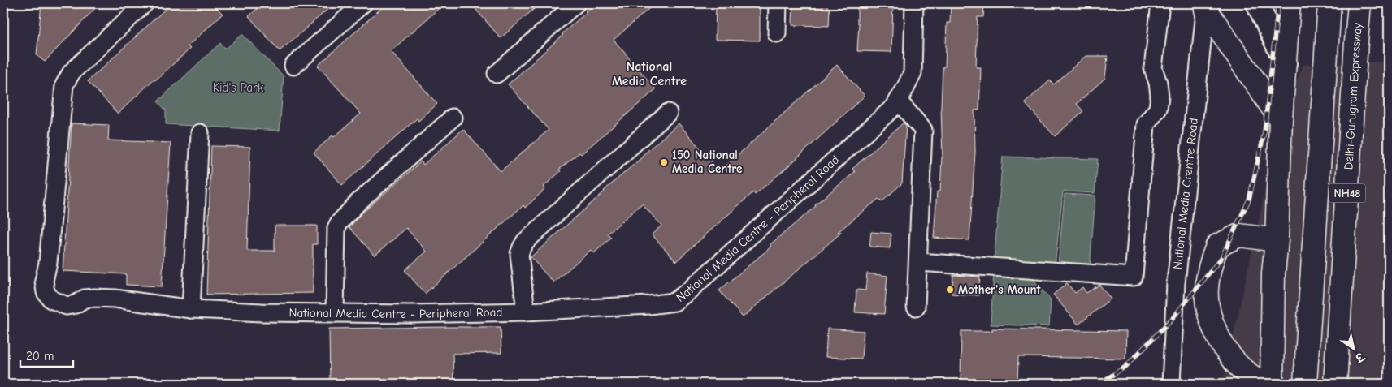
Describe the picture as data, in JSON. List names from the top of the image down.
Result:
{
  "streets": {
    "main road": ["Delhi-Gurugram Expressway", "NH48"],
    "street": ["National Media Crentre Road", "National Media Centre - Peripheral Road"]
  },
  "districts": ["National Media Centre"],
  "parks": ["Kid's Park"],
  "places": ["150 National Media Centre", "Mother's Mount"],
  "scale_bar": "20 m",
  "north": "bottom right"
}
